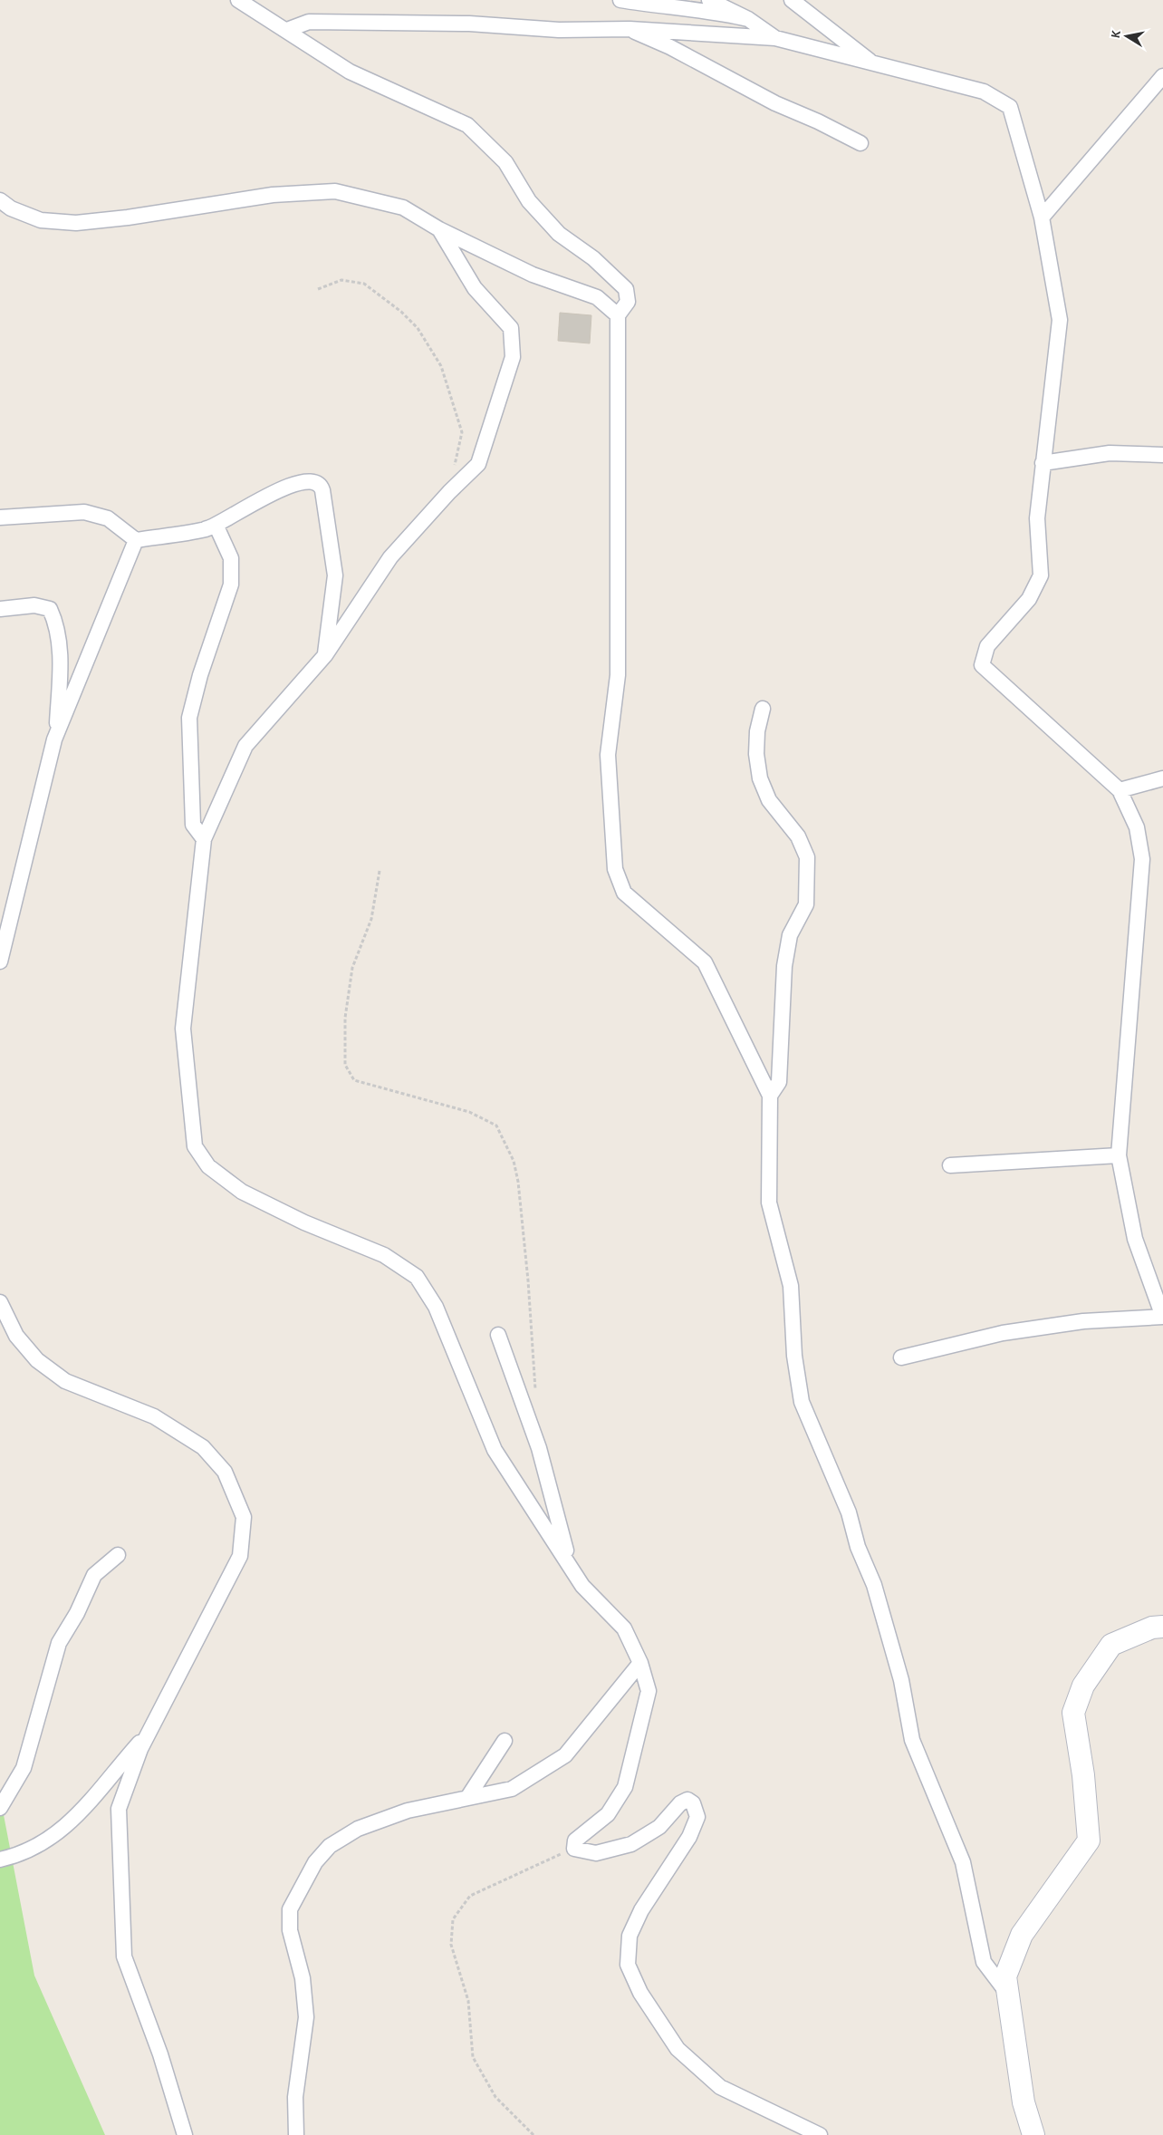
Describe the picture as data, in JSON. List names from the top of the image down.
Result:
{
  "north": "left"
}
